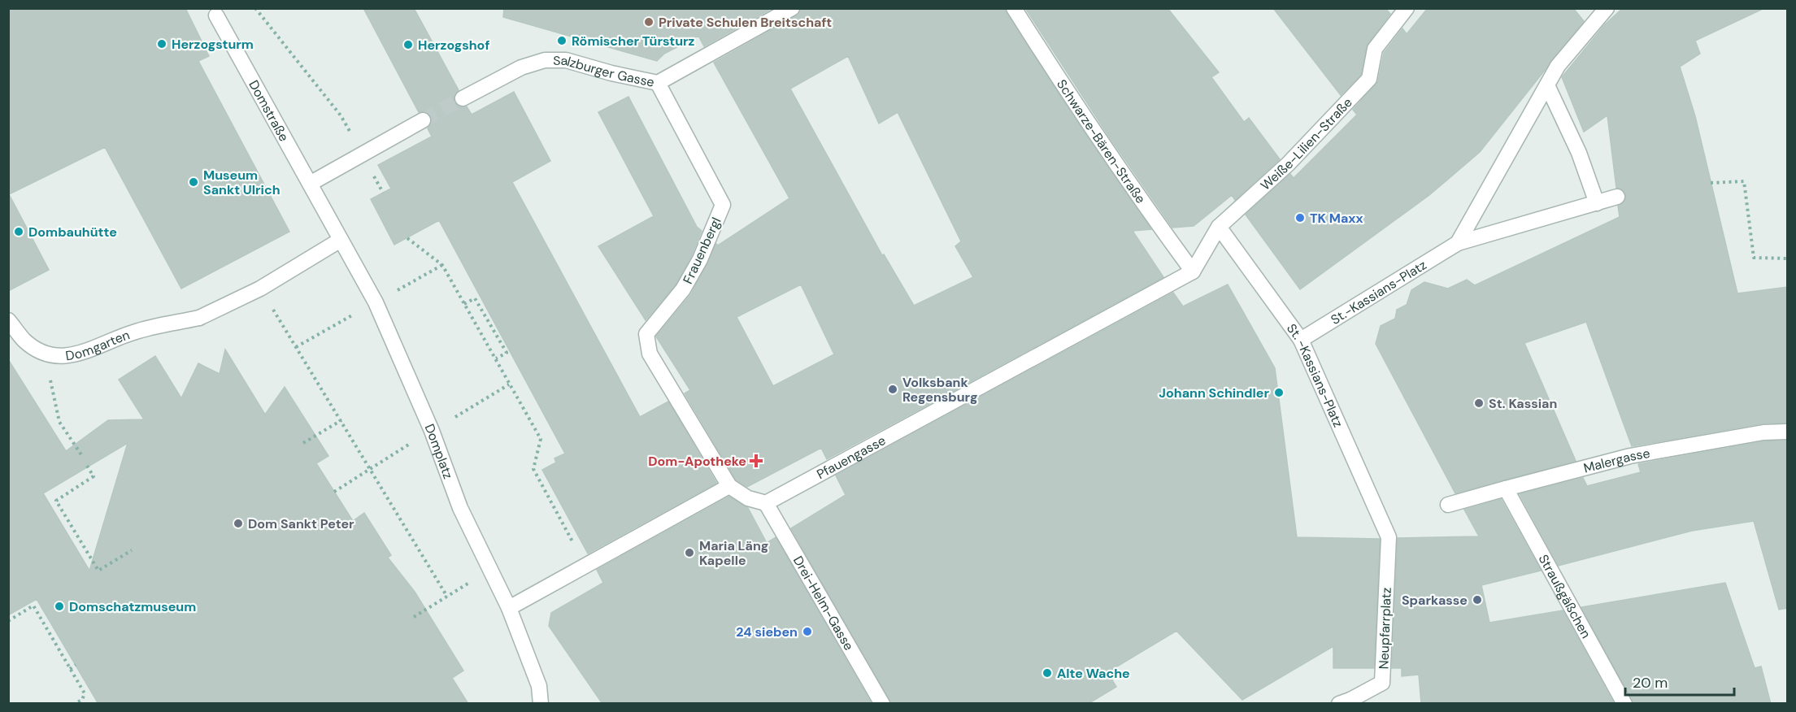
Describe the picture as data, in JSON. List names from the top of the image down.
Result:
{
  "streets": {
    "street": [
      "Salzburger Gasse",
      "Domstraße",
      "Schwarze-Bären-Straße",
      "Weiße-Lilien-Straße",
      "Frauenbergl",
      "St.-Kassians-Platz",
      "Domgarten",
      "St. -Kassians-Platz",
      "Domplatz",
      "Pfauengasse",
      "Malergasse",
      "Straußgäßchen",
      "Drei-Helm-Gasse",
      "Neupfarrplatz"
    ]
  },
  "crossings": [
    ["Salzburger Gasse", "Frauenbergl"],
    ["Domstraße", "Domplatz"],
    ["Schwarze-Bären-Straße", "Weiße-Lilien-Straße"],
    ["Schwarze-Bären-Straße", "Pfauengasse"],
    ["Weiße-Lilien-Straße", "St. -Kassians-Platz"],
    ["Weiße-Lilien-Straße", "Pfauengasse"],
    ["St.-Kassians-Platz", "St. -Kassians-Platz"],
    ["Domgarten", "Domplatz"],
    ["St. -Kassians-Platz", "Neupfarrplatz"],
    ["Pfauengasse", "Drei-Helm-Gasse"],
    ["Malergasse", "Straußgäßchen"]
  ],
  "places": {
    "other": [
      "Private Schulen Breitschaft",
      "Römischer Türsturz",
      "Herzogsturm",
      "Herzogshof",
      "Museum Sankt Ulrich",
      "TK Maxx",
      "Dombauhütte",
      "Volksbank Regensburg",
      "Johann Schindler",
      "St. Kassian",
      "Dom Sankt Peter",
      "Maria Läng Kapelle",
      "Sparkasse",
      "Domschatzmuseum",
      "24 sieben",
      "Alte Wache"
    ],
    "health": ["Dom-Apotheke"]
  },
  "scale_bar": "20 m"
}
